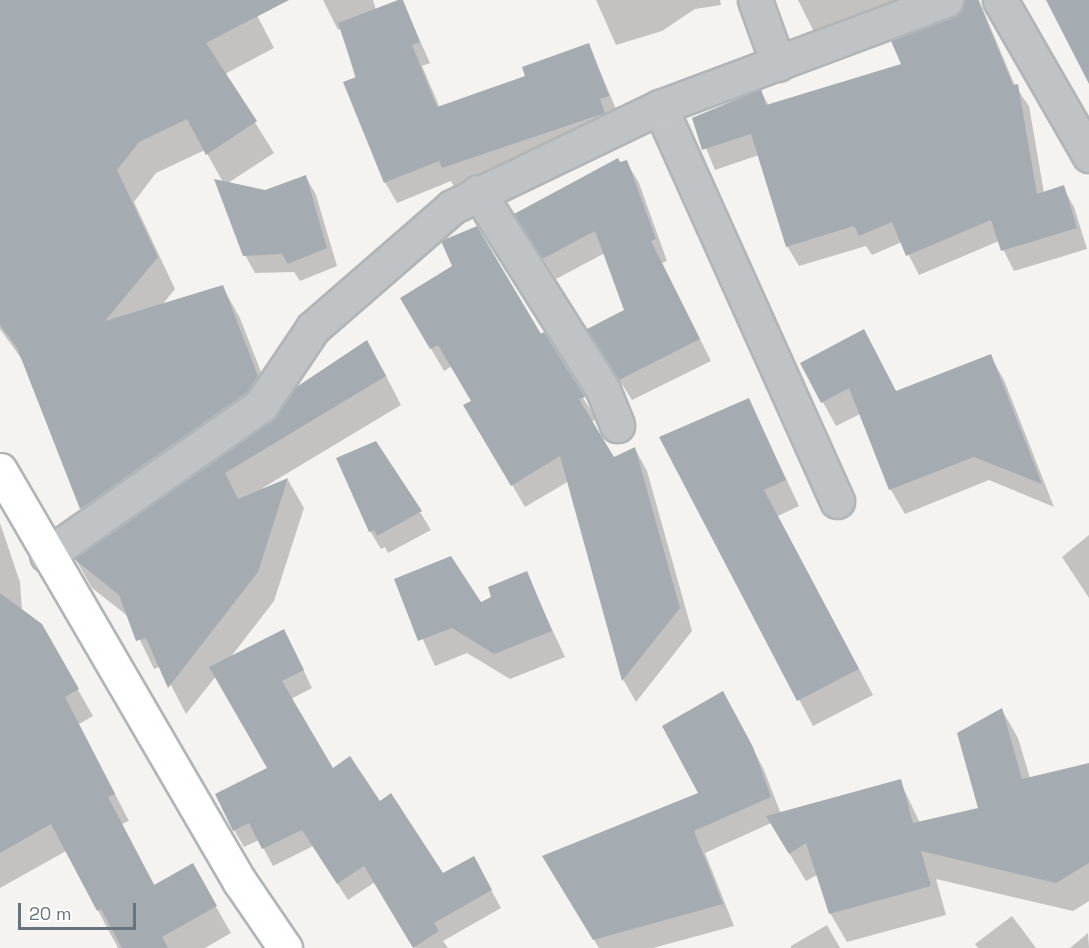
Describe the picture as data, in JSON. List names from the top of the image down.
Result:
{
  "scale_bar": "20 m"
}
